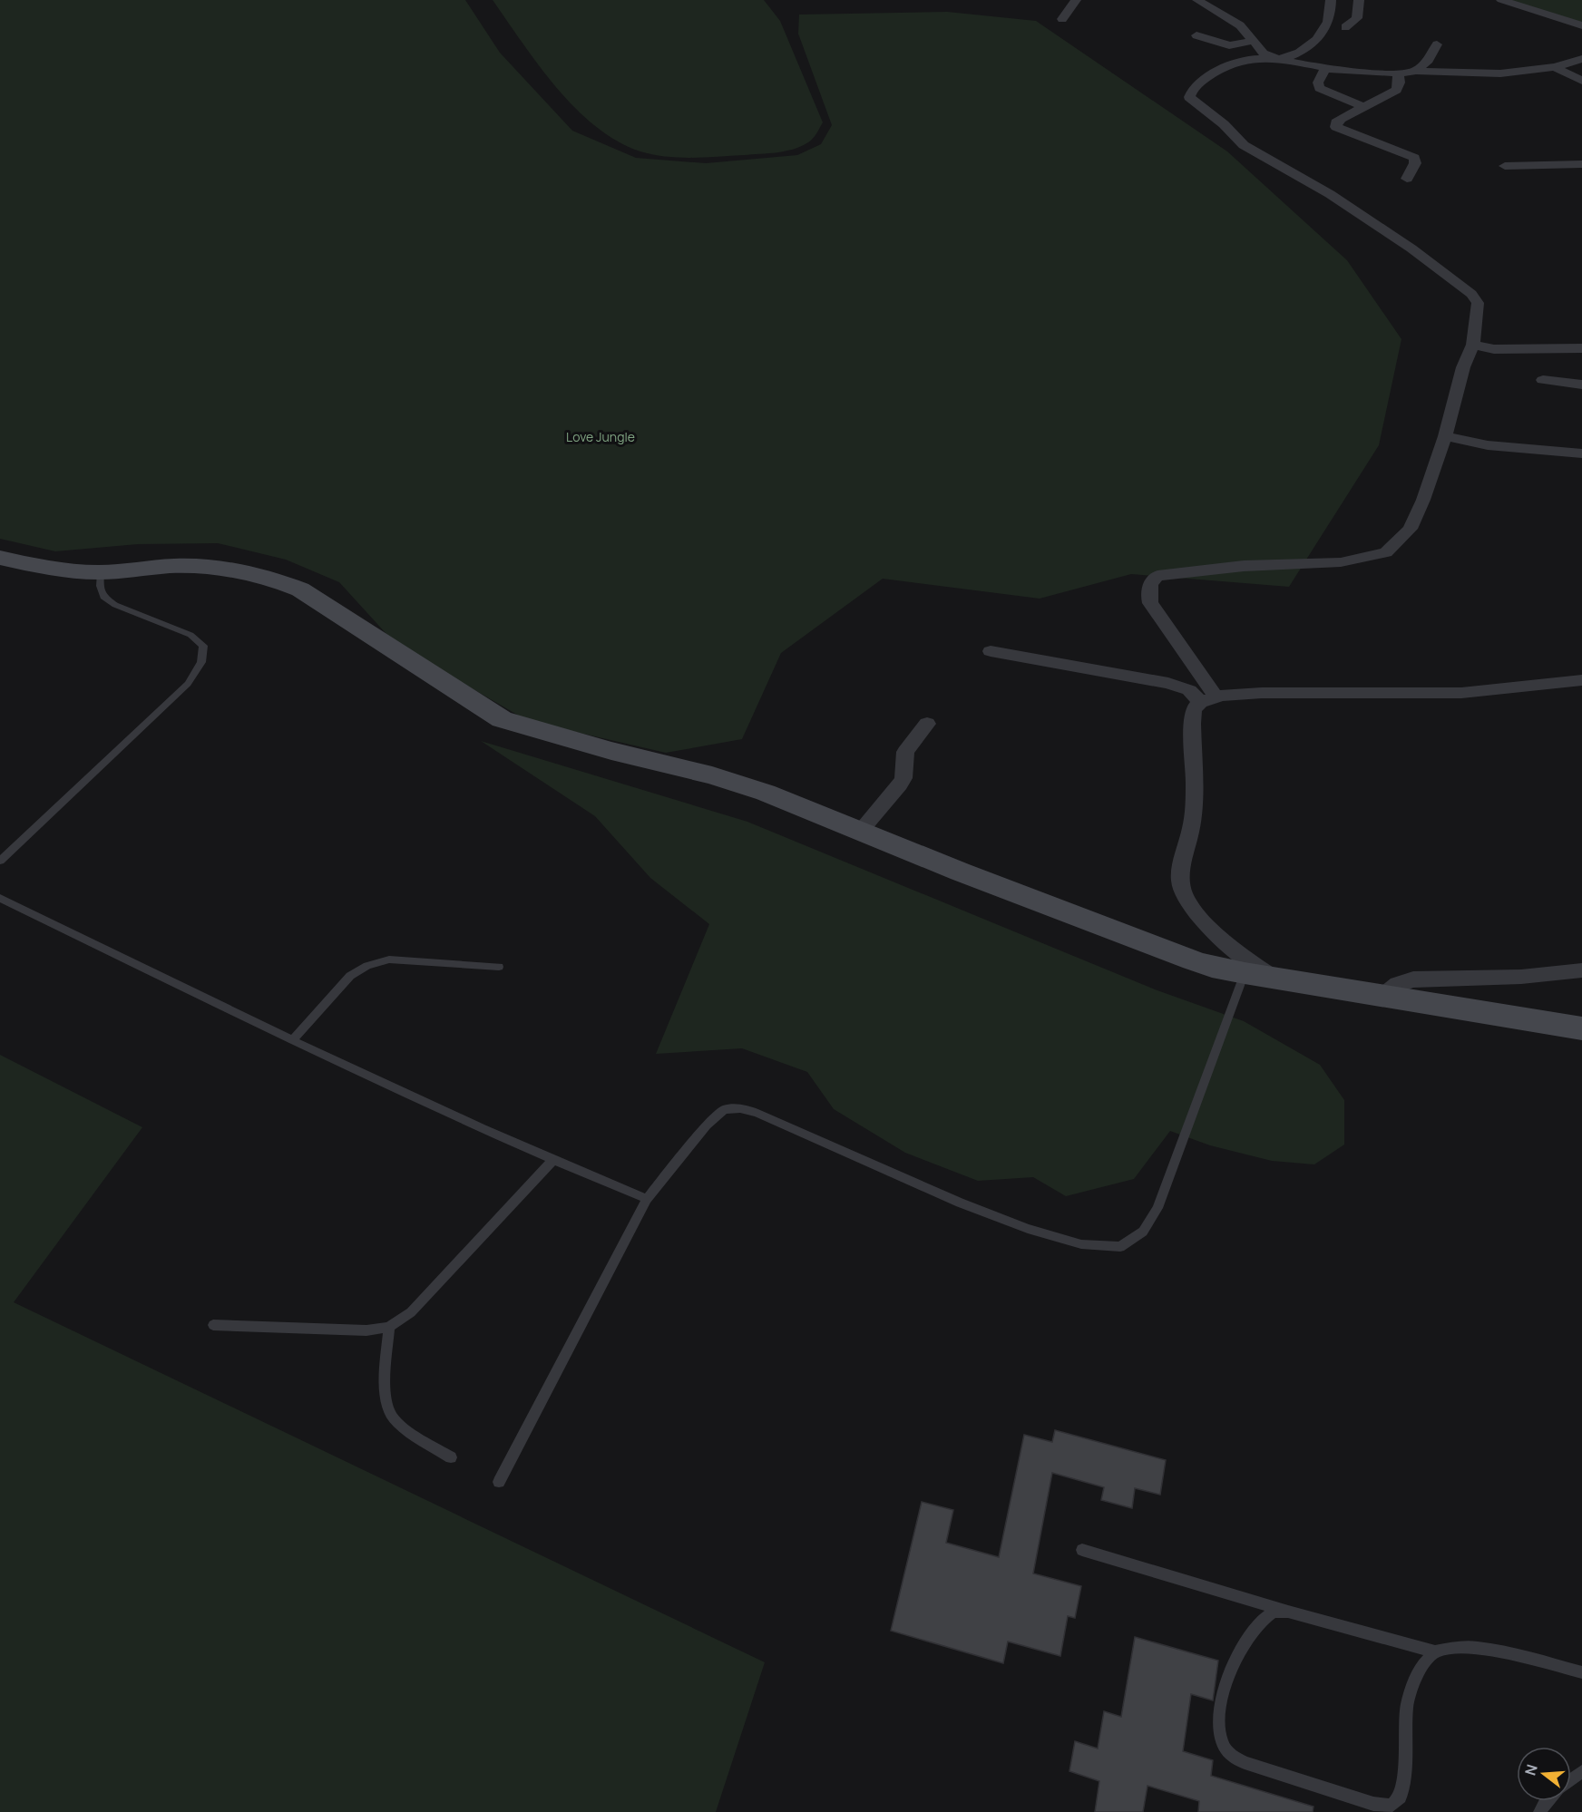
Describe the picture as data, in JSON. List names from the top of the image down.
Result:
{
  "parks": ["Love Jungle"],
  "north": "left"
}
